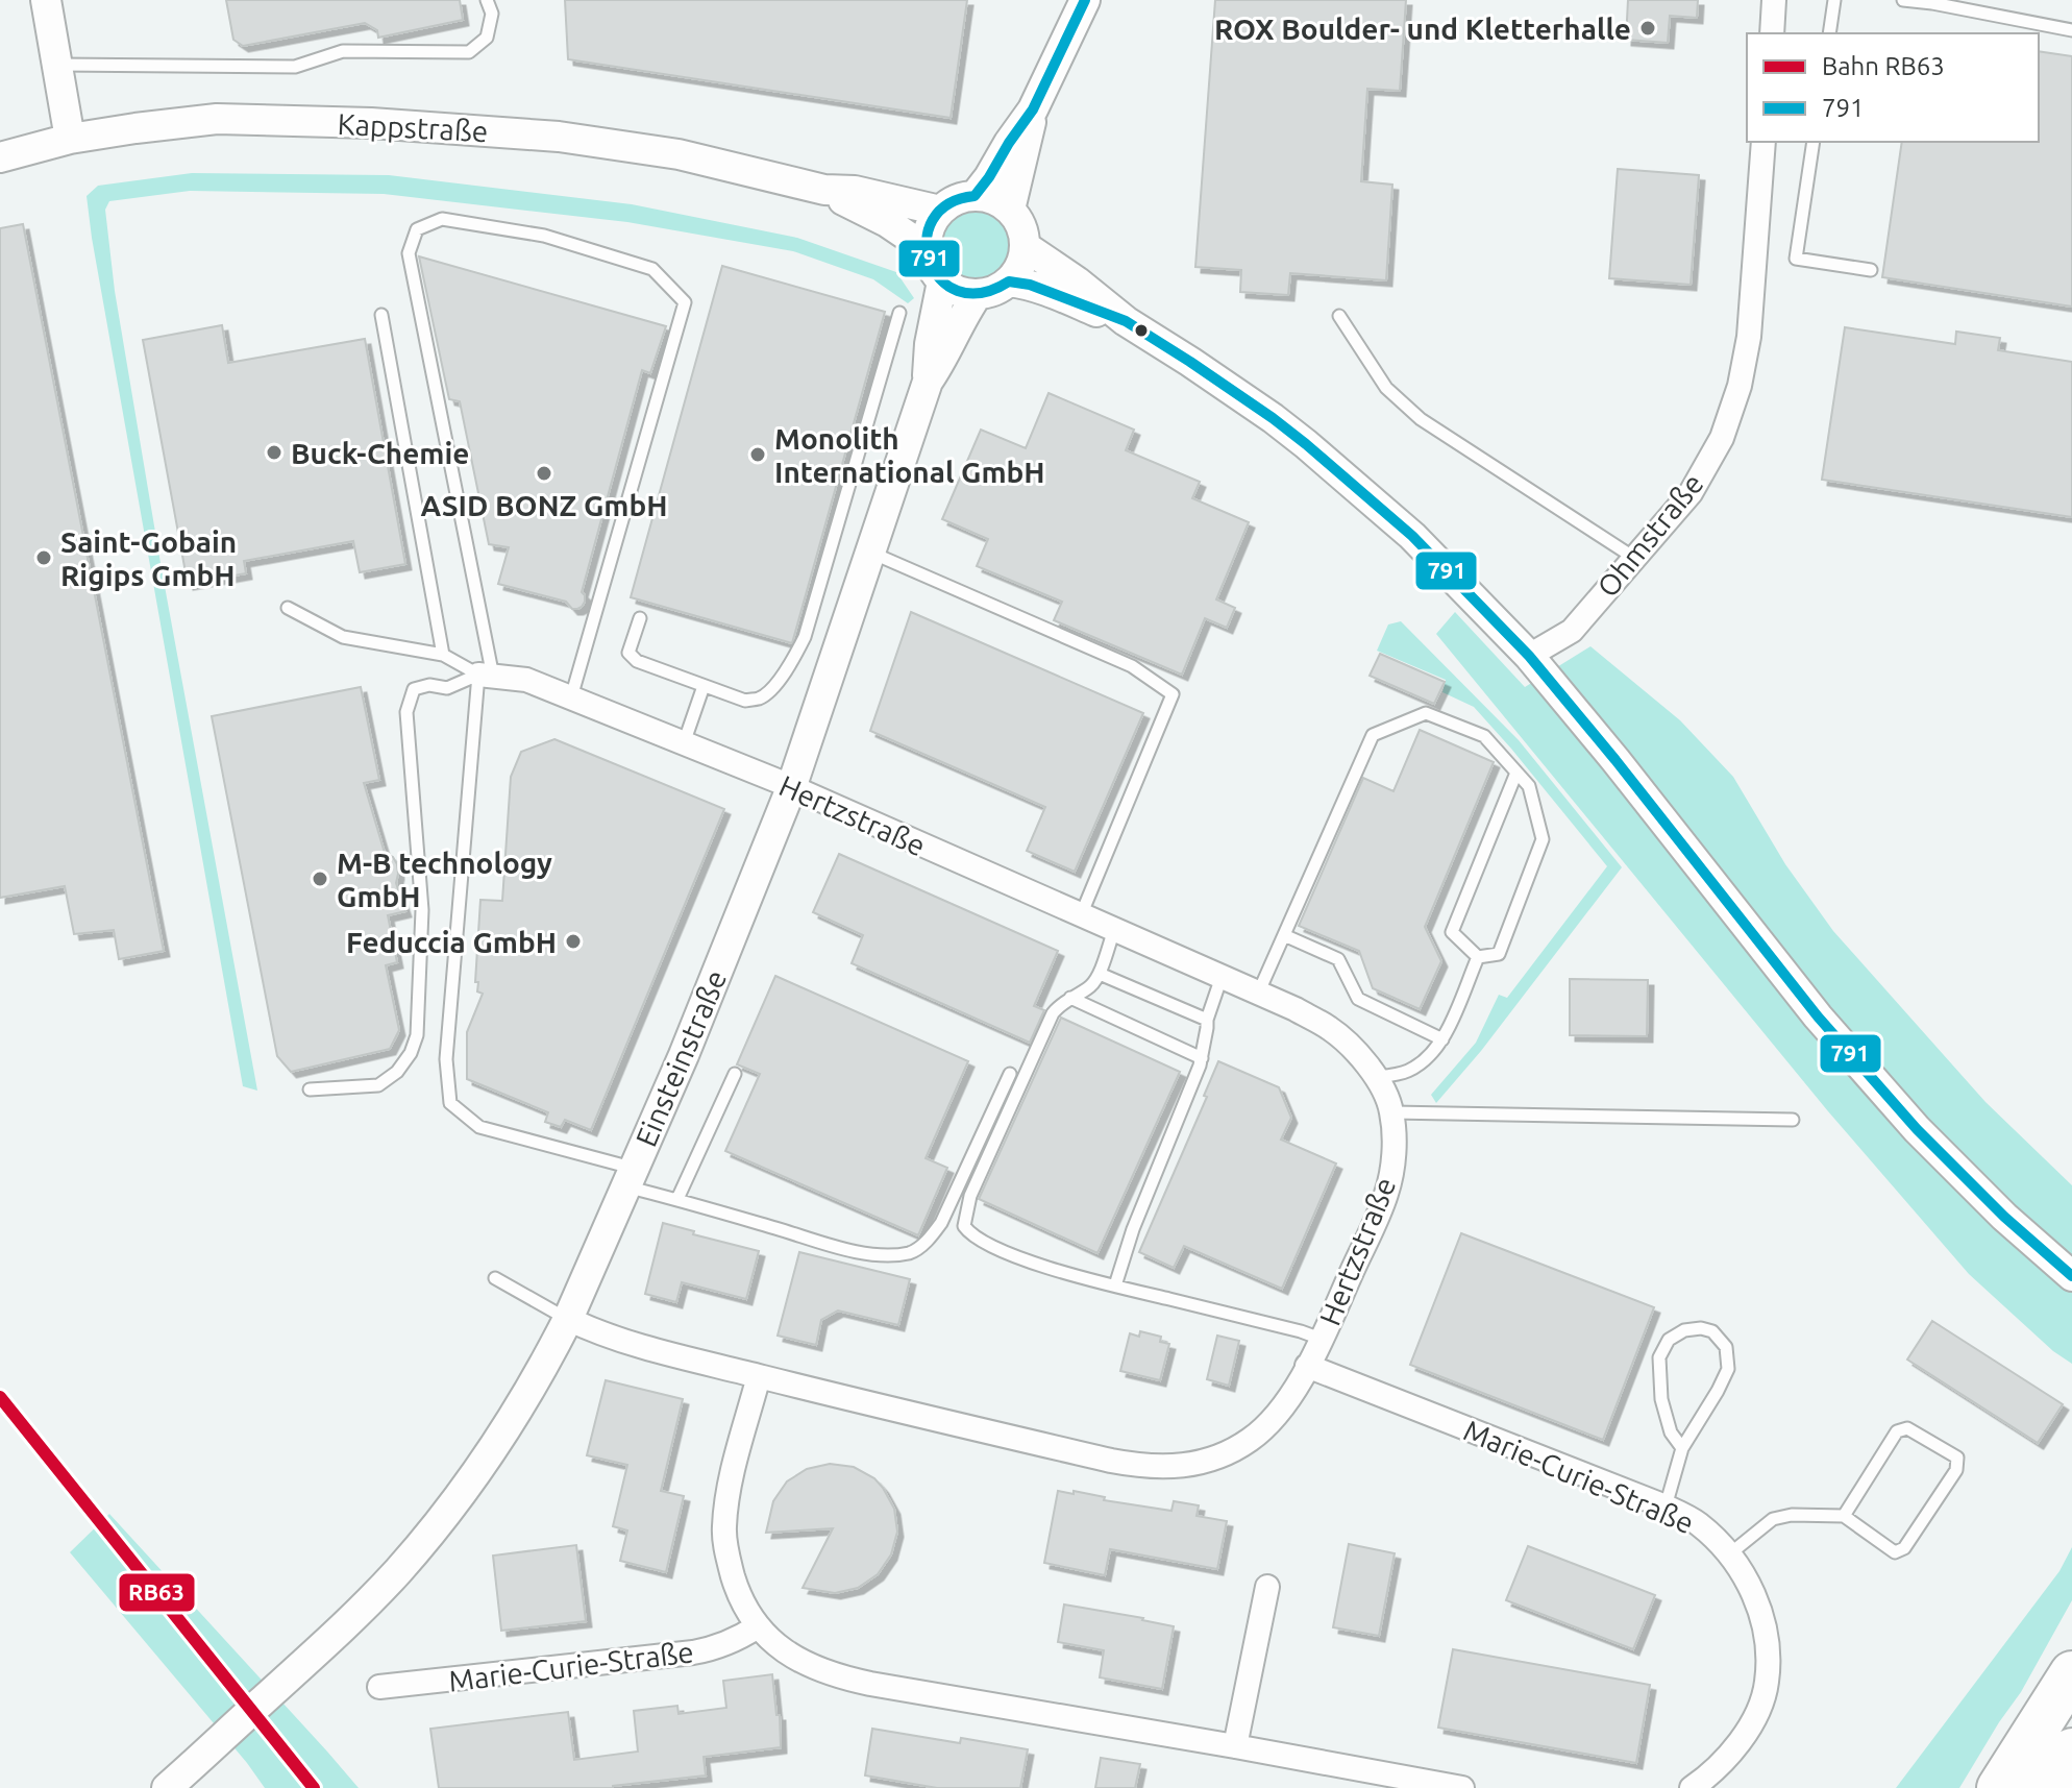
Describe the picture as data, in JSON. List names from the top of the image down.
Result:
{
  "streets": {
    "street": [
      "Kappstraße",
      "Ohmstraße",
      "Hertzstraße",
      "Einsteinstraße",
      "Marie-Curie-Straße"
    ]
  },
  "crossings": [
    ["Kappstraße", "Einsteinstraße"],
    ["Hertzstraße", "Einsteinstraße"],
    ["Hertzstraße", "Marie-Curie-Straße"]
  ],
  "places": [
    "ROX Boulder- und Kletterhalle",
    "Buck-Chemie",
    "Monolith International GmbH",
    "ASID BONZ GmbH",
    "Saint-Gobain Rigips GmbH",
    "M-B technology GmbH",
    "Feduccia GmbH"
  ],
  "lines": ["transit line 791", "rail line RB63"],
  "legend": ["Bahn RB63", "791"]
}
